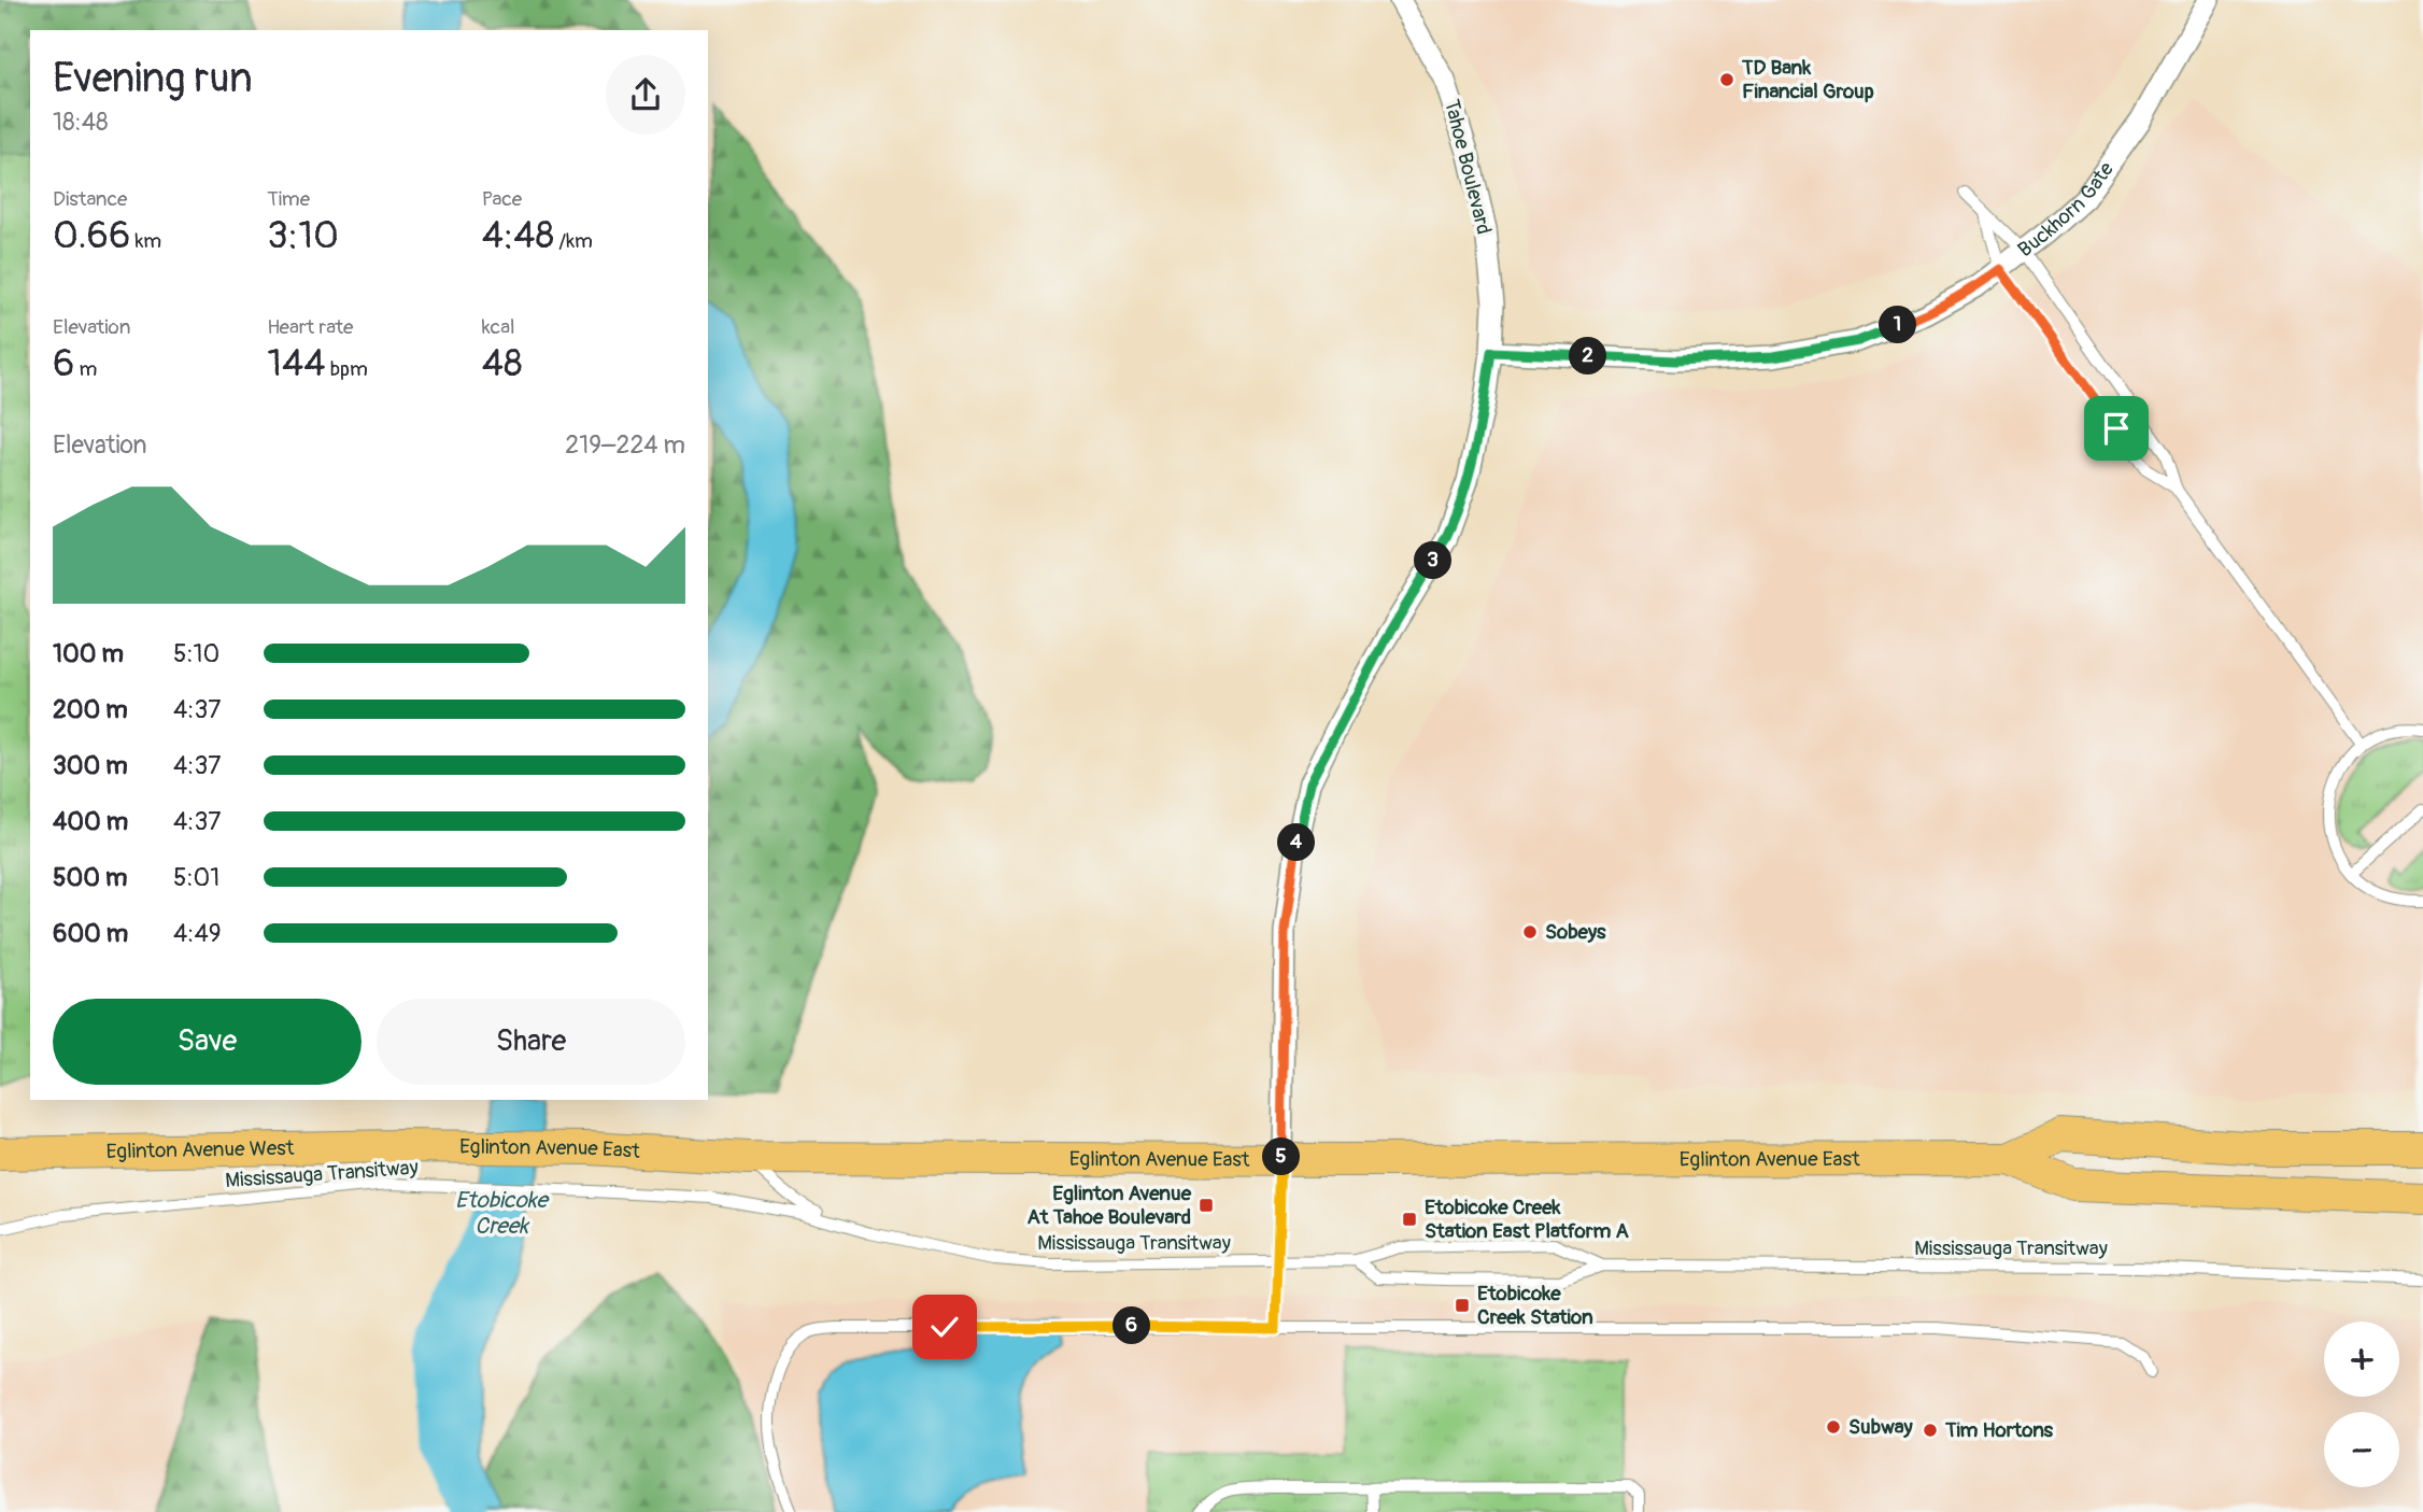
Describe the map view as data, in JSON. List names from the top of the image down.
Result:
{
  "streets": {
    "main road": ["Eglinton Avenue East", "Eglinton Avenue West"],
    "street": ["Tahoe Boulevard", "Buckhorn Gate"],
    "lane": ["Mississauga Transitway"]
  },
  "crossings": [
    ["Tahoe Boulevard", "Buckhorn Gate"],
    ["Tahoe Boulevard", "Eglinton Avenue East"],
    ["Eglinton Avenue East", "Eglinton Avenue West"],
    ["Eglinton Avenue East", "Mississauga Transitway"]
  ],
  "water": ["Etobicoke Creek"],
  "places": {
    "other": [
      "TD Bank Financial Group",
      "Sobeys",
      "Subway",
      "Tim Hortons"
    ],
    "transit": ["Eglinton Avenue At Tahoe Boulevard", "Etobicoke Creek Station East Platform A", "Etobicoke Creek Station"]
  },
  "page": {
    "heading": ["Evening run", "18:48"],
    "stats": [
      ["Distance", "0.66 km"],
      ["Time", "3:10"],
      ["Pace", "4:48 /km"],
      ["Elevation", "6 m"],
      ["Heart rate", "144 bpm"],
      ["kcal", "48"]
    ],
    "pins": [
      "1",
      "2",
      "3",
      "4",
      "5",
      "6"
    ],
    "chart": ["Elevation", "219–224 m"],
    "list": [
      {
        "name": "100 m",
        "note": "5:10"
      },
      {
        "name": "200 m",
        "note": "4:37"
      },
      {
        "name": "300 m",
        "note": "4:37"
      },
      {
        "name": "400 m",
        "note": "4:37"
      },
      {
        "name": "500 m",
        "note": "5:01"
      },
      {
        "name": "600 m",
        "note": "4:49"
      }
    ],
    "buttons": ["Save", "Share"],
    "map_buttons": ["+", "−"]
  }
}
